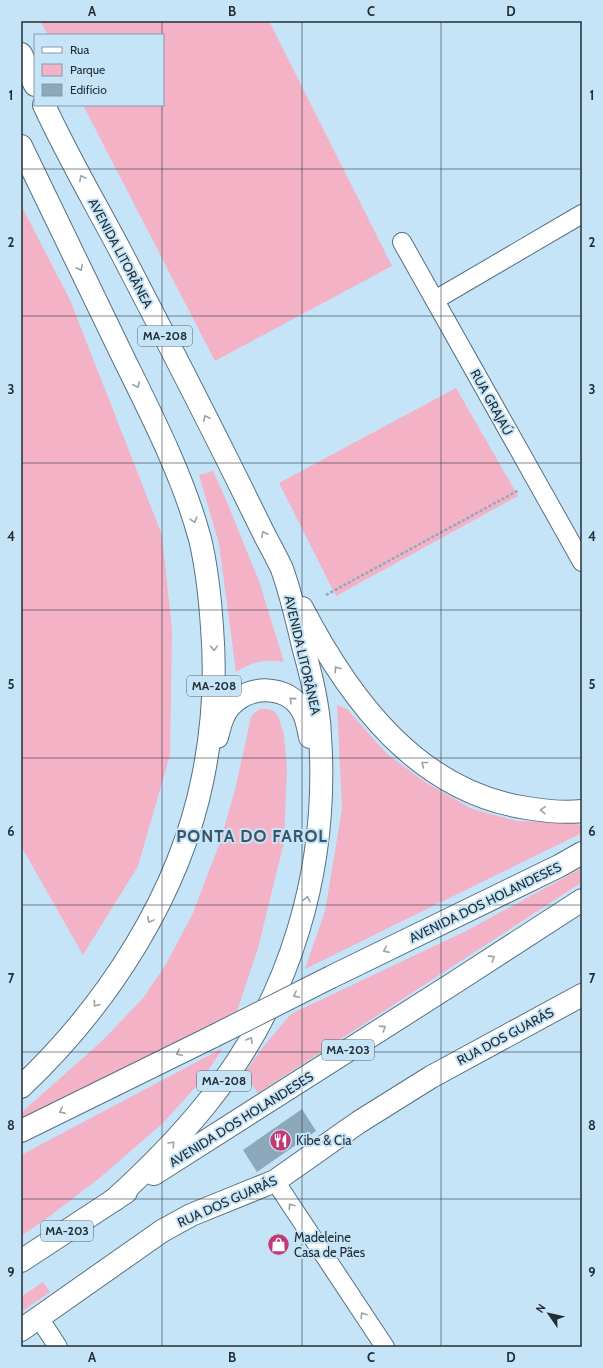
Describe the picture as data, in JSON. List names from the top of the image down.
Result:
{
  "streets": {
    "main road": [
      "AVENIDA LITORÂNEA",
      "MA-208",
      "AVENIDA DOS HOLANDESES",
      "RUA DOS GUARÁS",
      "MA-203"
    ],
    "street": ["RUA GRAJAÚ"]
  },
  "crossings": [
    ["AVENIDA LITORÂNEA", "AVENIDA DOS HOLANDESES"]
  ],
  "districts": ["PONTA DO FAROL"],
  "places": {
    "restaurant": ["Kibe & Cia"],
    "shop": ["Madeleine Casa de Pães"]
  },
  "legend": ["Rua", "Parque", "Edifício"],
  "north": "top left",
  "grid": {
    "columns": [
      "A",
      "B",
      "C",
      "D"
    ],
    "rows": [
      "1",
      "2",
      "3",
      "4",
      "5",
      "6",
      "7",
      "8",
      "9"
    ]
  }
}
